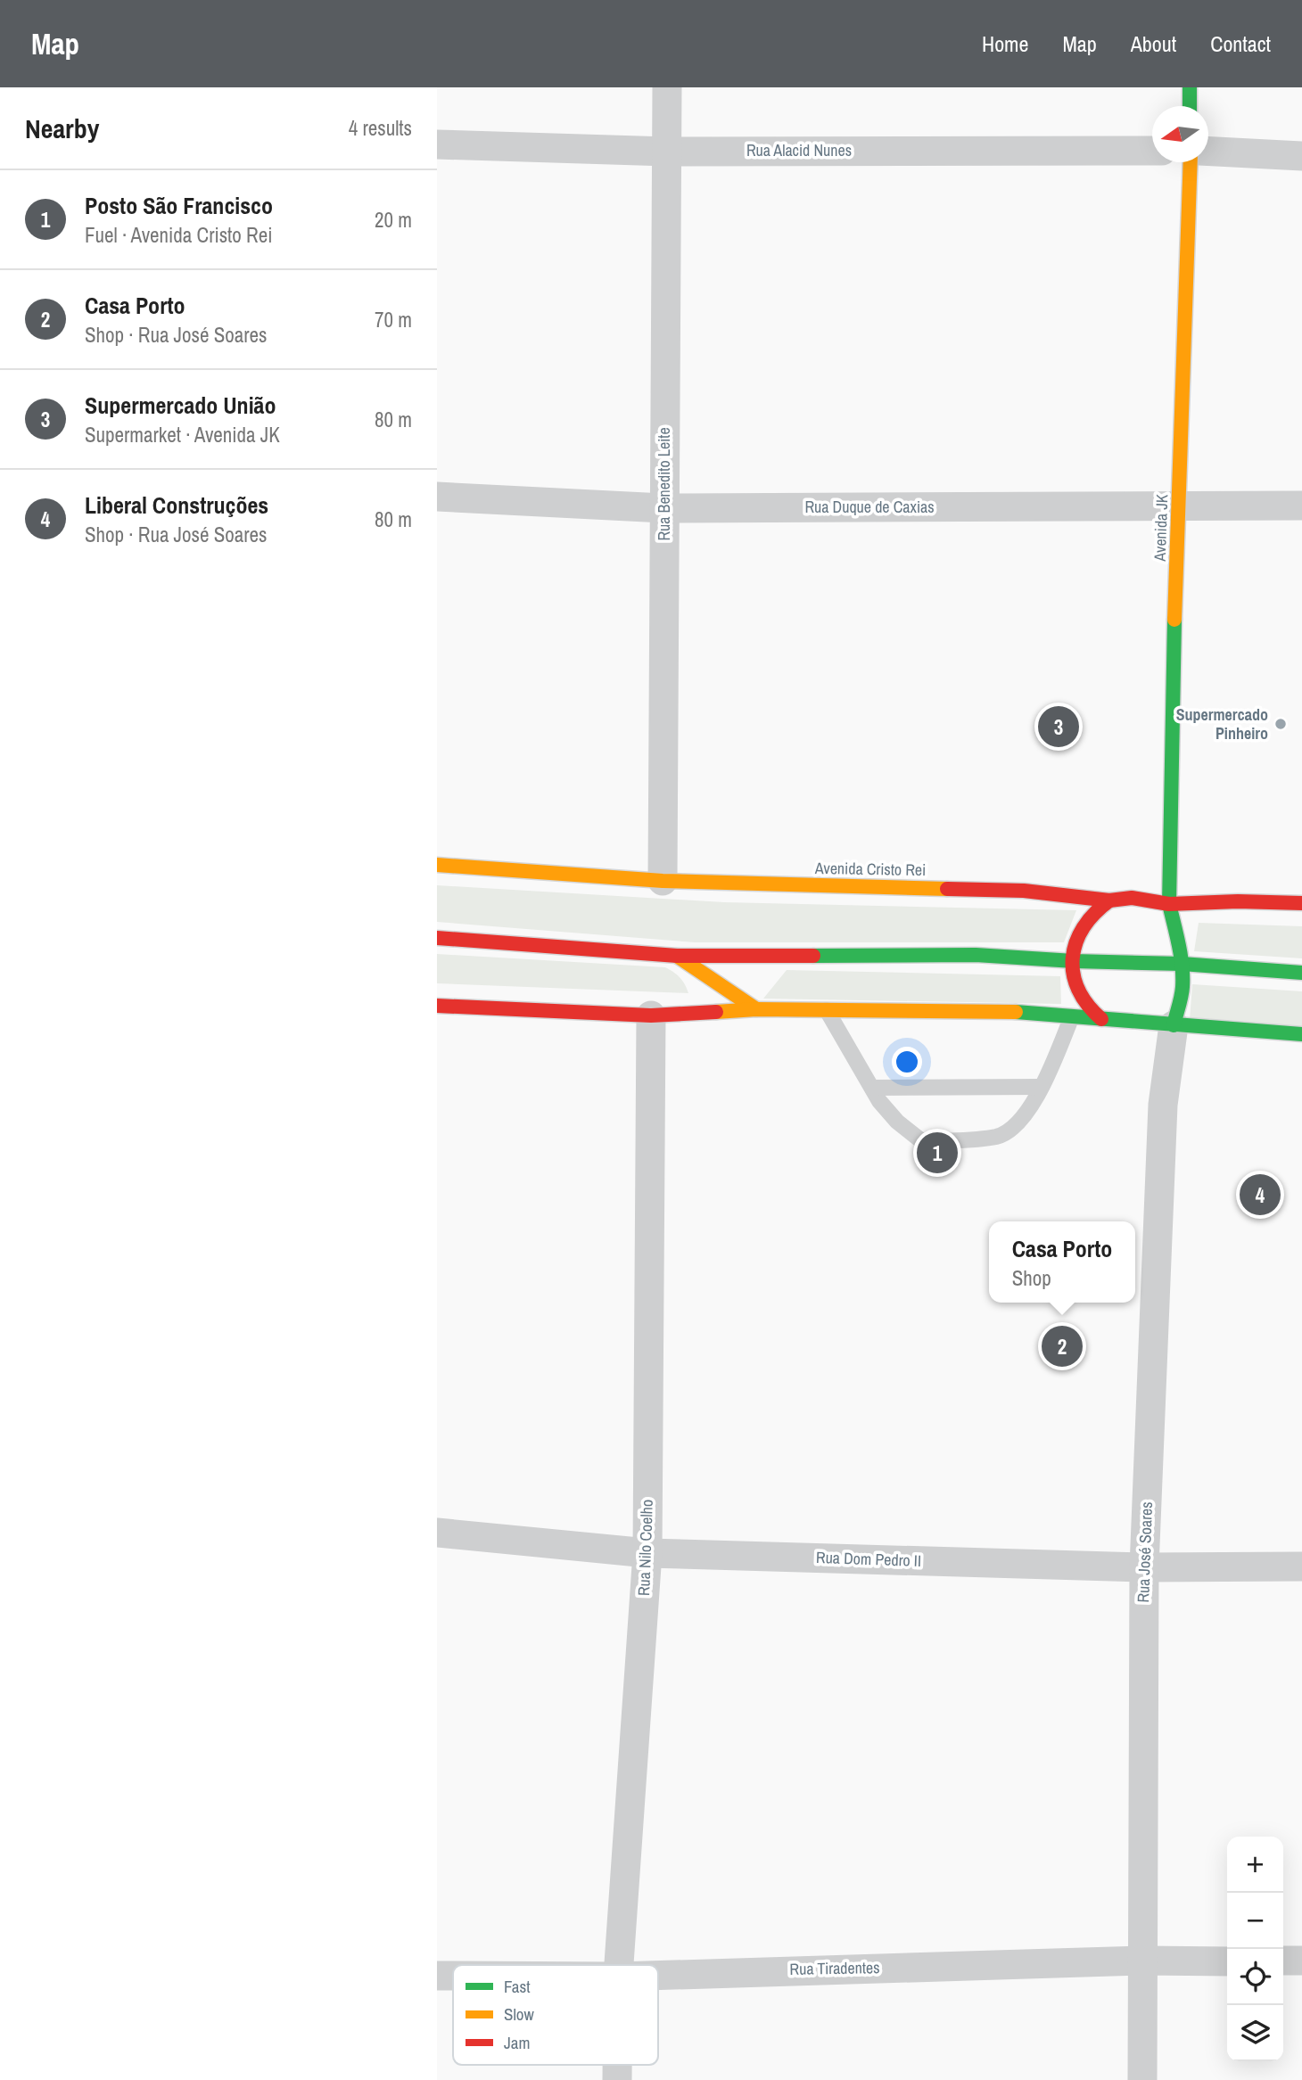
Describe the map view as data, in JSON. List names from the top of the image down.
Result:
{
  "streets": {
    "main road": ["Avenida JK", "Avenida Cristo Rei"],
    "street": [
      "Rua Alacid Nunes",
      "Rua Benedito Leite",
      "Rua Duque de Caxias",
      "Rua Nilo Coelho",
      "Rua José Soares",
      "Rua Dom Pedro II",
      "Rua Tiradentes"
    ]
  },
  "crossings": [
    ["Rua Alacid Nunes", "Rua Benedito Leite"],
    ["Rua Benedito Leite", "Rua Duque de Caxias"],
    ["Rua Benedito Leite", "Avenida Cristo Rei"],
    ["Rua Duque de Caxias", "Avenida JK"],
    ["Avenida JK", "Avenida Cristo Rei"],
    ["Avenida JK", "Rua José Soares"],
    ["Rua Nilo Coelho", "Rua Dom Pedro II"],
    ["Rua José Soares", "Rua Dom Pedro II"],
    ["Rua José Soares", "Rua Tiradentes"]
  ],
  "places": ["Supermercado Pinheiro"],
  "legend": ["Fast", "Slow", "Jam"],
  "north": "left",
  "page": {
    "header": "Map",
    "nav": [
      "Home",
      "Map",
      "About",
      "Contact"
    ],
    "heading": ["Nearby", "4 results"],
    "list": [
      {
        "mark": "1",
        "name": "Posto São Francisco",
        "note": "Fuel · Avenida Cristo Rei",
        "value": "20 m"
      },
      {
        "mark": "2",
        "name": "Casa Porto",
        "note": "Shop · Rua José Soares",
        "value": "70 m"
      },
      {
        "mark": "3",
        "name": "Supermercado União",
        "note": "Supermarket · Avenida JK",
        "value": "80 m"
      },
      {
        "mark": "4",
        "name": "Liberal Construções",
        "note": "Shop · Rua José Soares",
        "value": "80 m"
      }
    ],
    "pins": [
      "3",
      "1",
      "4",
      "2"
    ],
    "popup": ["Casa Porto", "Shop"],
    "map_buttons": ["+", "−"]
  }
}
